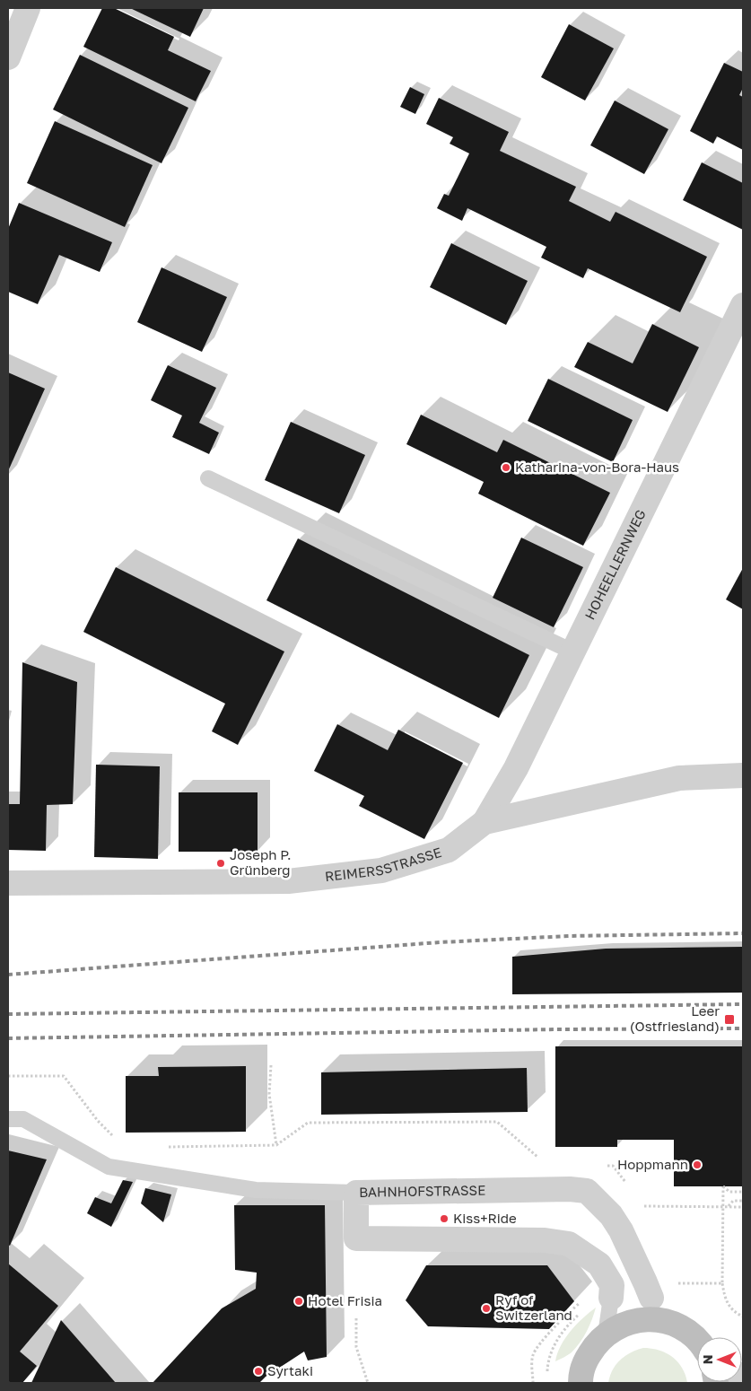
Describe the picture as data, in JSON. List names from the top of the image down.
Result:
{
  "streets": {
    "street": ["HOHEELLERNWEG", "REIMERSSTRASSE", "BAHNHOFSTRASSE"]
  },
  "crossings": [
    ["HOHEELLERNWEG", "REIMERSSTRASSE"]
  ],
  "places": {
    "other": [
      "Katharina-von-Bora-Haus",
      "Joseph P. Grünberg",
      "Hoppmann",
      "Kiss+Ride",
      "Hotel Frisia",
      "Ryf of Switzerland",
      "Syrtaki"
    ],
    "transit": ["Leer (Ostfriesland)"]
  },
  "north": "left"
}
